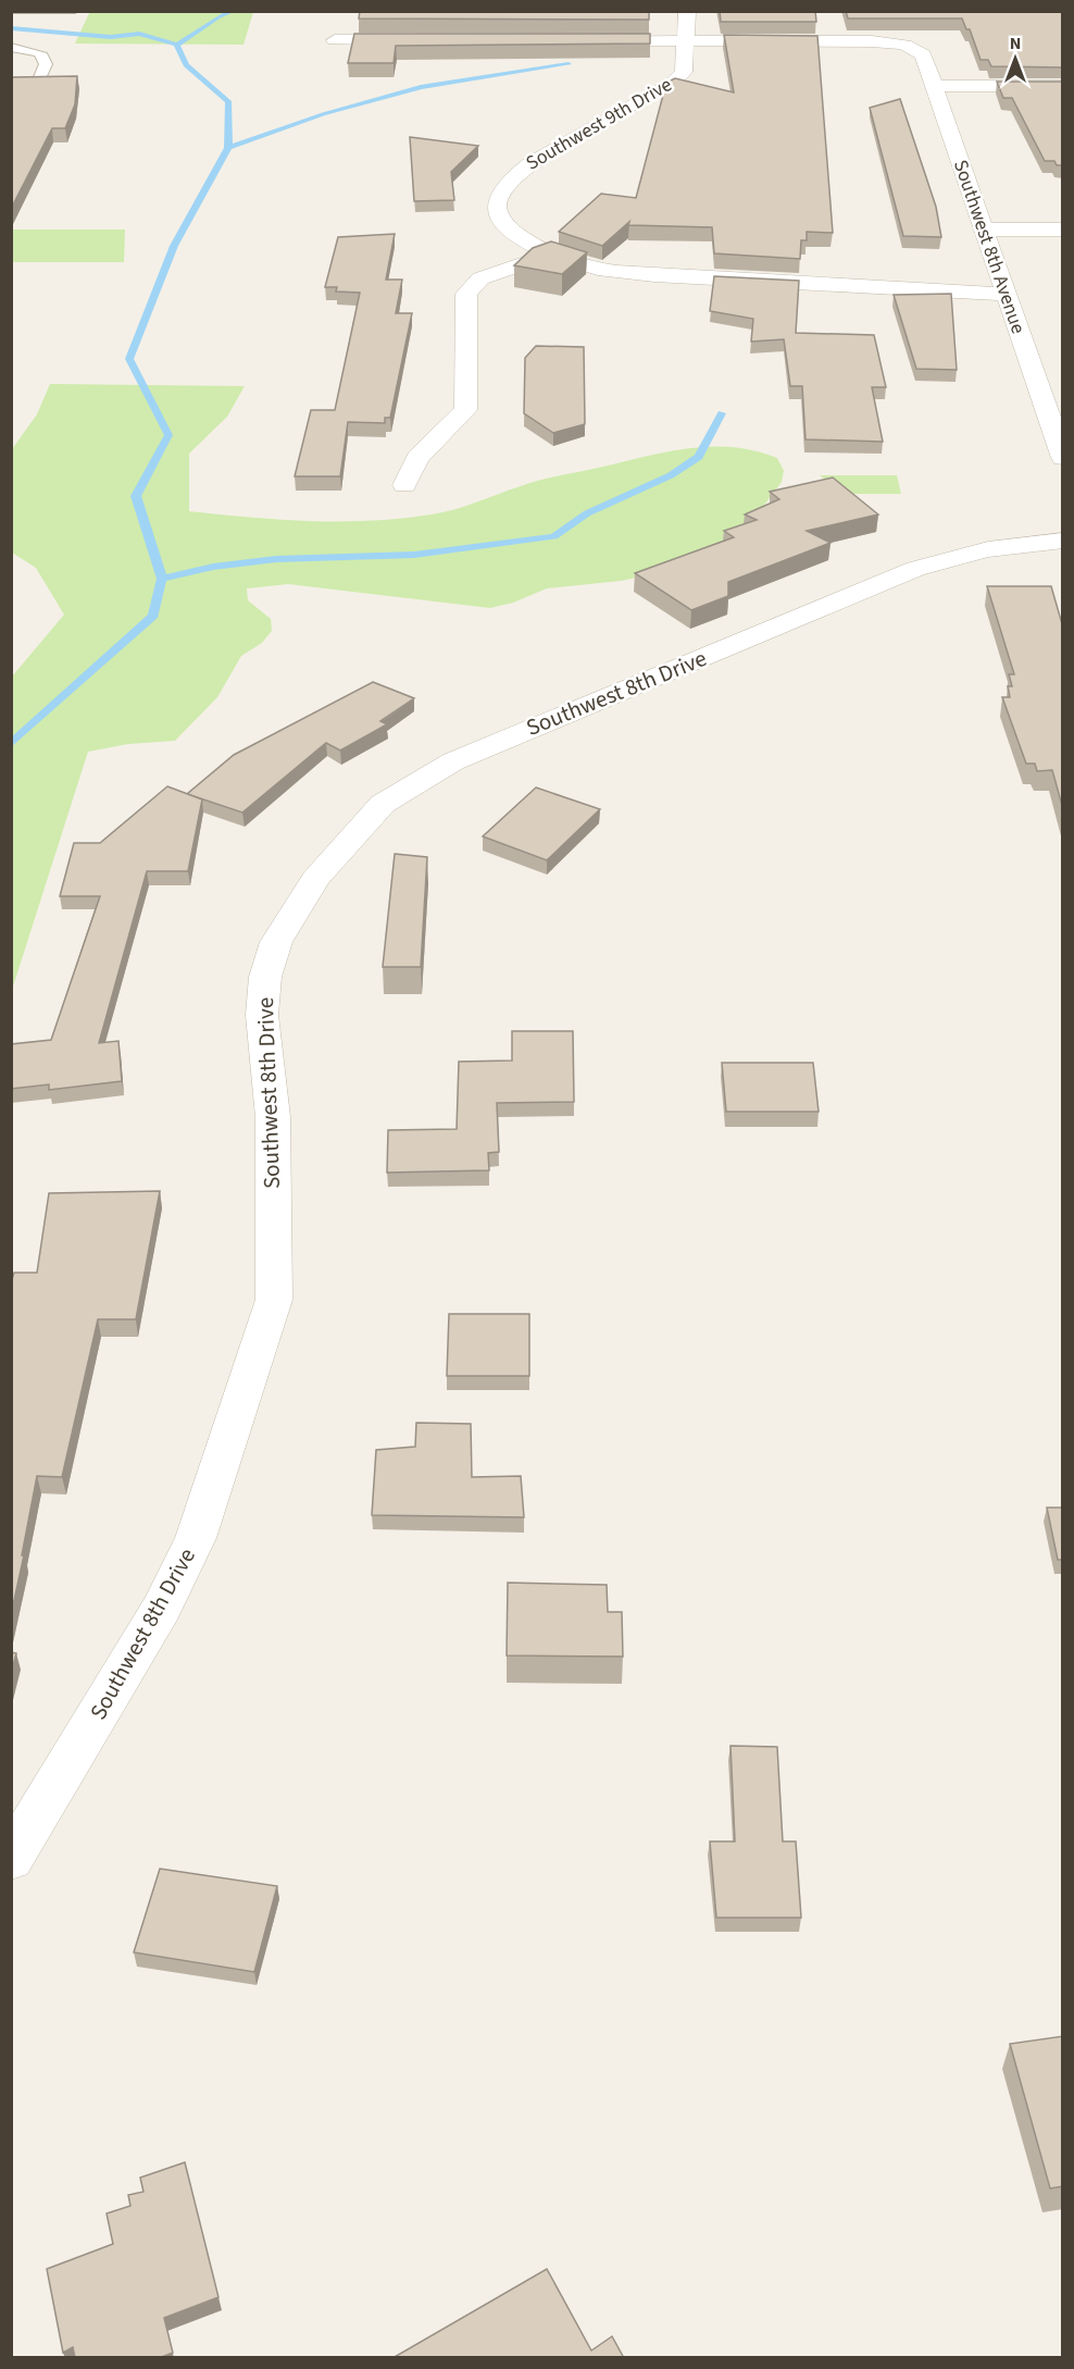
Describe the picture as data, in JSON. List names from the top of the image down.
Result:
{
  "streets": {
    "street": ["Southwest 9th Drive", "Southwest 8th Avenue", "Southwest 8th Drive"]
  },
  "crossings": [
    ["Southwest 9th Drive", "Southwest 8th Avenue"]
  ],
  "north": "top"
}
